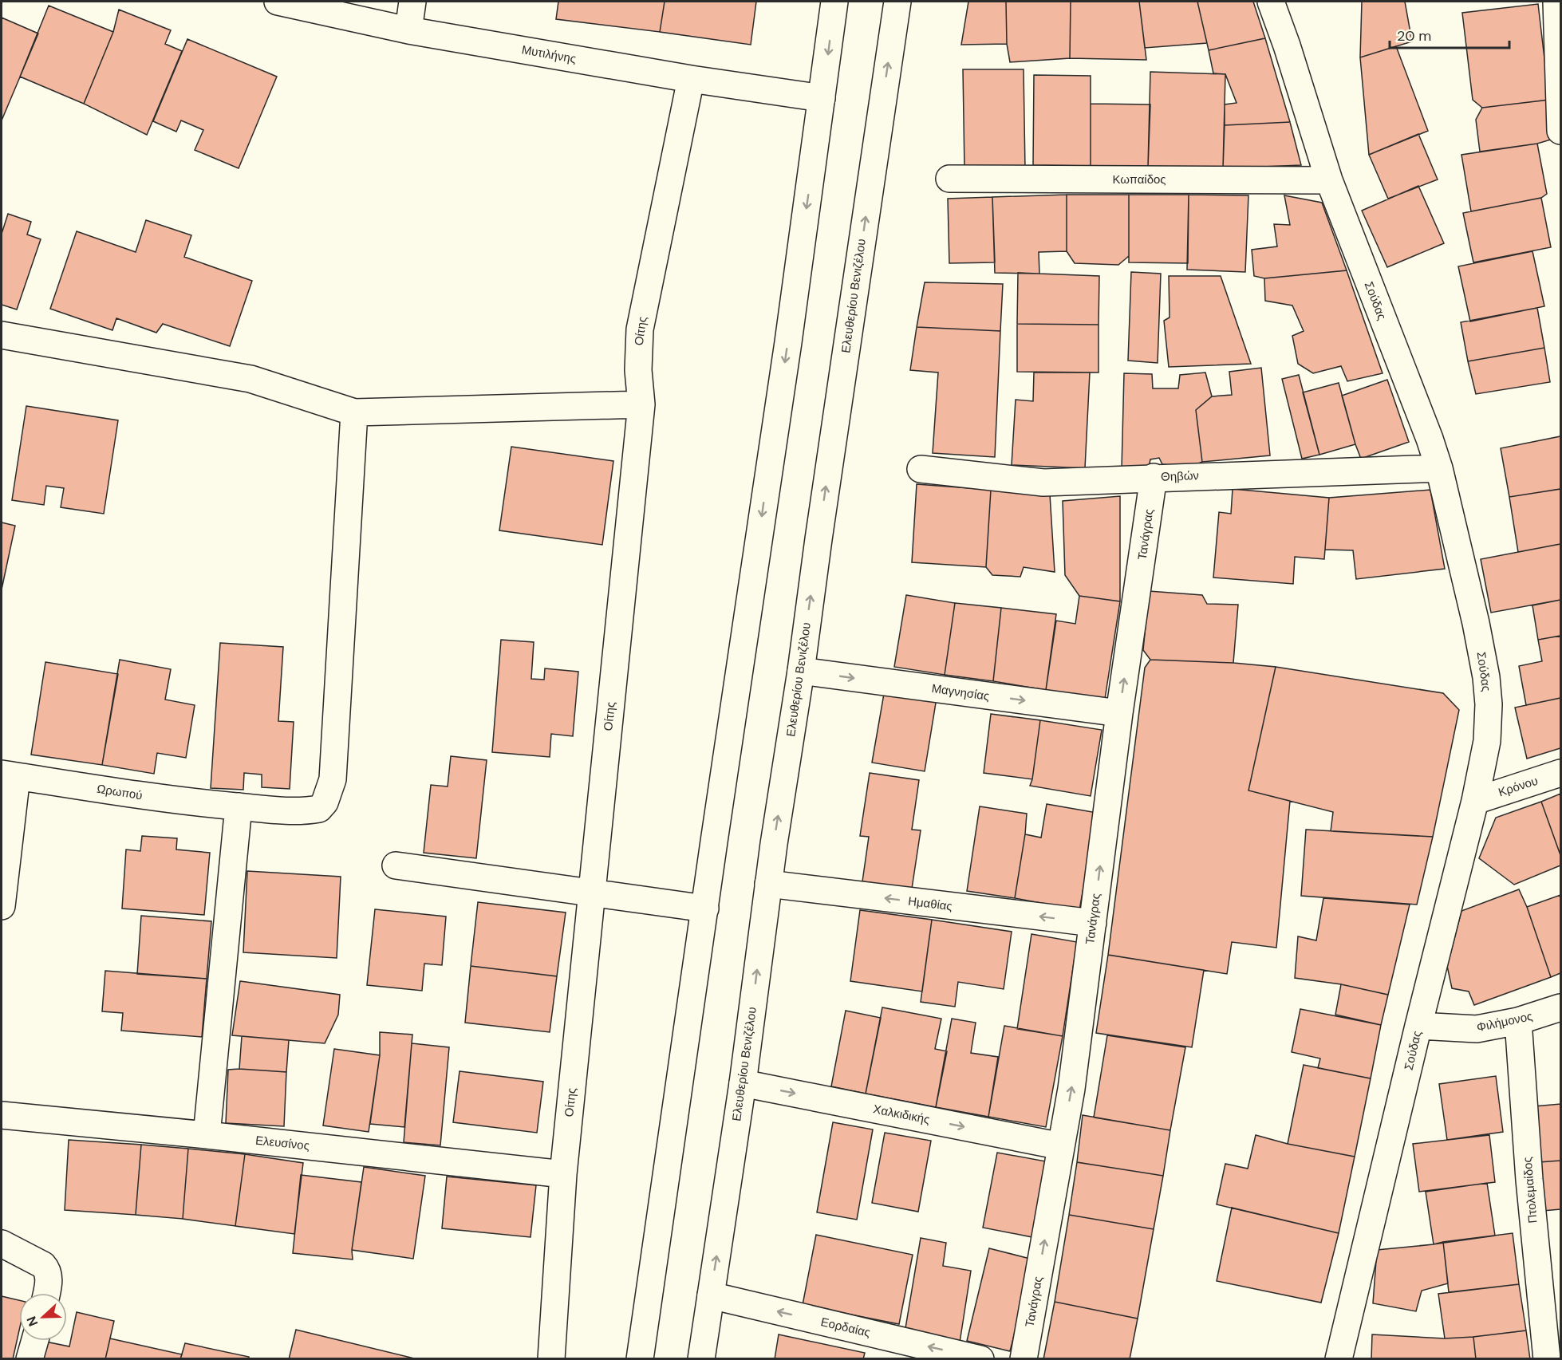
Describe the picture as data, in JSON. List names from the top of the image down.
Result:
{
  "streets": {
    "street": [
      "Μυτιλήνης",
      "Κωπαίδος",
      "Ελευθερίου Βενιζέλου",
      "Σούδας",
      "Οίτης",
      "Θηβών",
      "Τανάγρας",
      "Μαγνησίας",
      "Κρόνου",
      "Ωρωπού",
      "Ημαθίας",
      "Φιλήμονος",
      "Χαλκιδικής",
      "Ελευσίνος",
      "Πτολεμαίδος",
      "Εορδαίας"
    ]
  },
  "crossings": [
    ["Μυτιλήνης", "Οίτης"],
    ["Κωπαίδος", "Σούδας"],
    ["Ελευθερίου Βενιζέλου", "Μαγνησίας"],
    ["Ελευθερίου Βενιζέλου", "Ημαθίας"],
    ["Ελευθερίου Βενιζέλου", "Χαλκιδικής"],
    ["Ελευθερίου Βενιζέλου", "Εορδαίας"],
    ["Σούδας", "Θηβών"],
    ["Σούδας", "Κρόνου"],
    ["Σούδας", "Φιλήμονος"],
    ["Οίτης", "Ελευσίνος"],
    ["Θηβών", "Τανάγρας"],
    ["Τανάγρας", "Μαγνησίας"],
    ["Τανάγρας", "Ημαθίας"],
    ["Τανάγρας", "Χαλκιδικής"],
    ["Φιλήμονος", "Πτολεμαίδος"]
  ],
  "one_way": [
    "Τανάγρας",
    "Μαγνησίας",
    "Ημαθίας",
    "Χαλκιδικής",
    "Εορδαίας"
  ],
  "scale_bar": "20 m",
  "north": "left"
}
